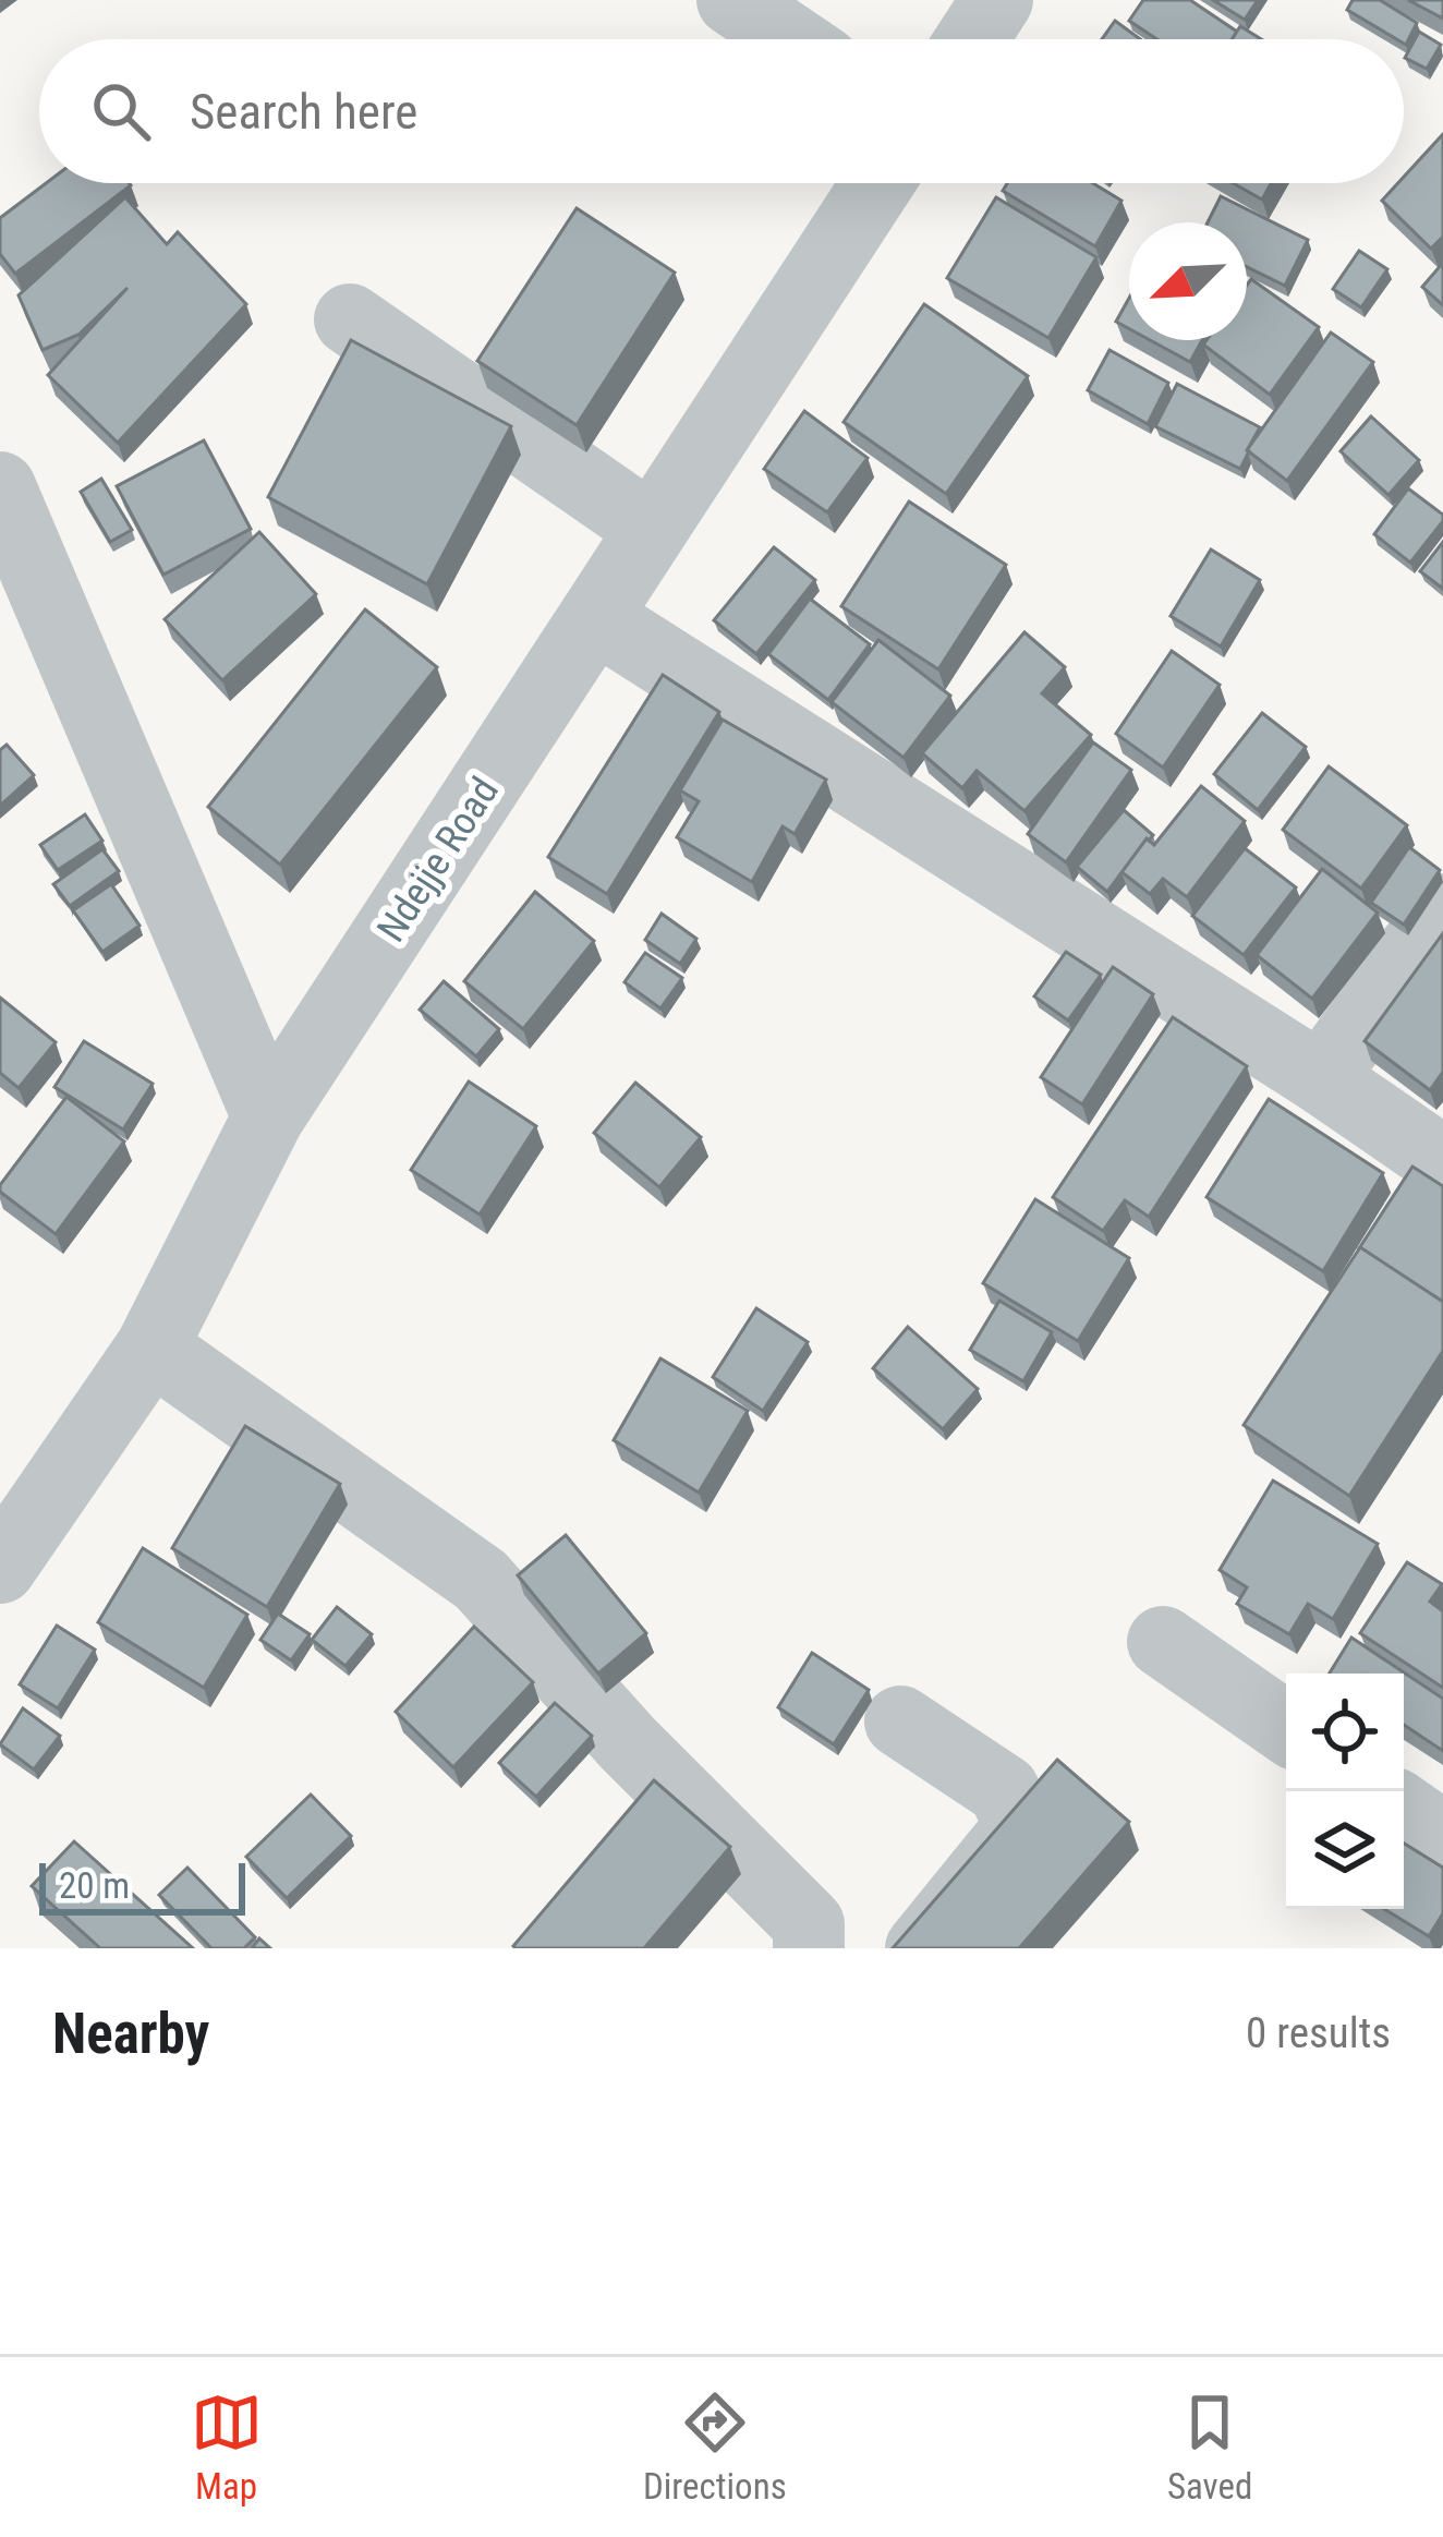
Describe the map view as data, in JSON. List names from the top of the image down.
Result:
{
  "streets": {
    "street": ["Ndejje Road"]
  },
  "scale_bar": "20 m",
  "north": "bottom left",
  "page": {
    "search": "Search here",
    "scale": "20 m",
    "heading": ["Nearby", "0 results"],
    "nav": ["Map", "Directions", "Saved"]
  }
}
